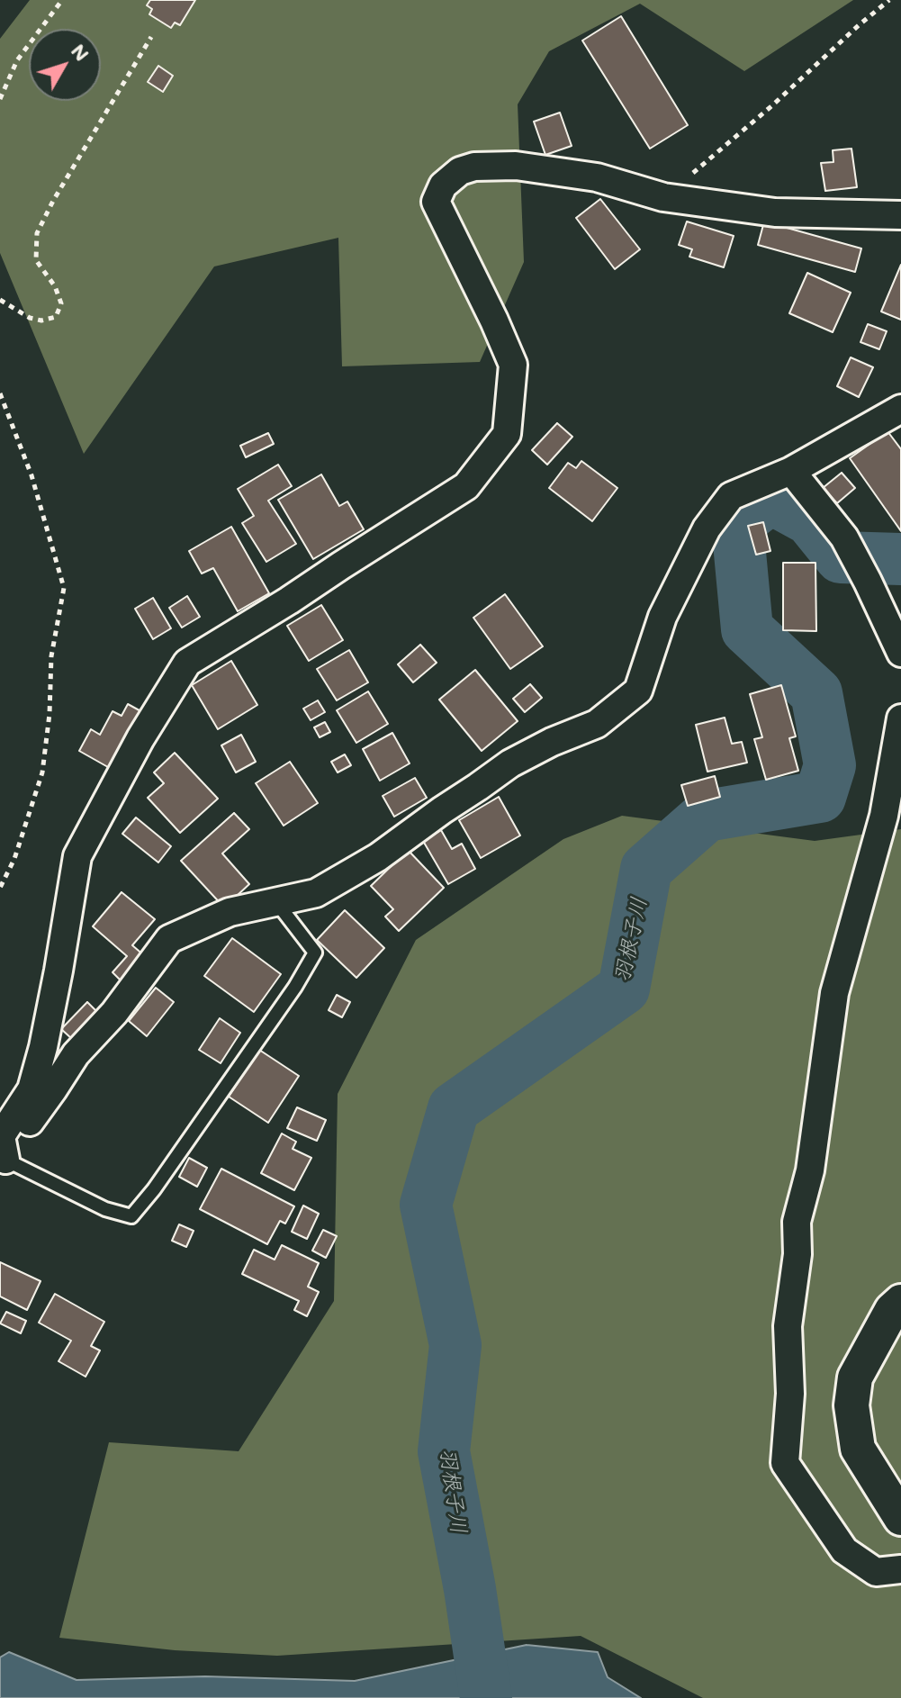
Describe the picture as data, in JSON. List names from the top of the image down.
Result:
{
  "water": ["羽根子川"],
  "north": "top right"
}
